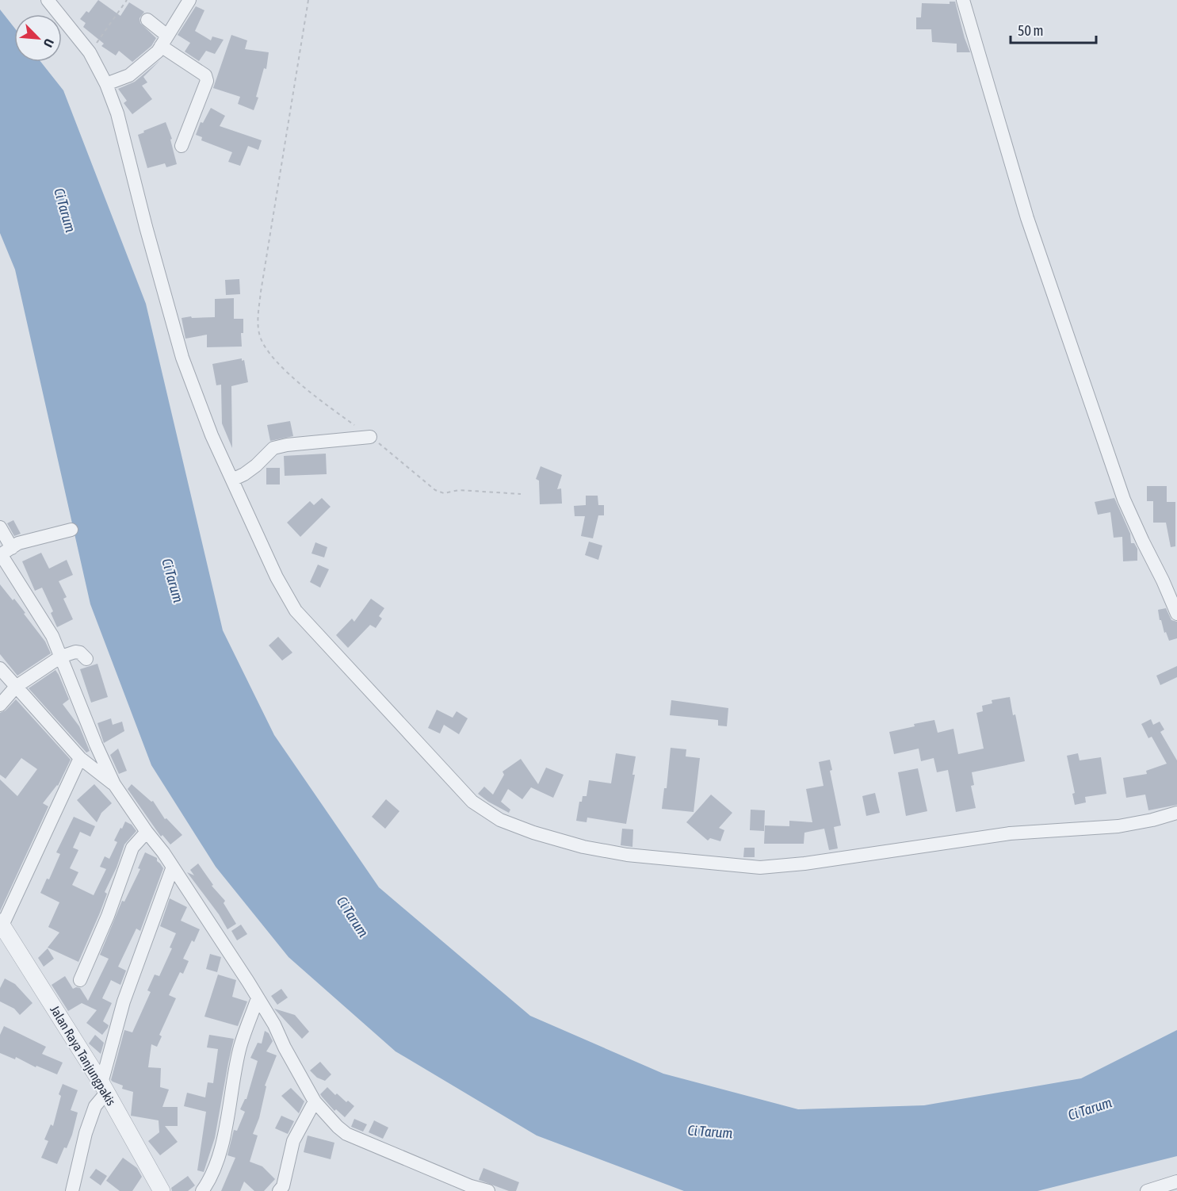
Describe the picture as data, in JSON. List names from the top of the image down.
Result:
{
  "streets": {
    "street": ["Jalan Raya Tanjungpakis"]
  },
  "water": ["Ci Tarum"],
  "scale_bar": "50 m",
  "north": "bottom right"
}
